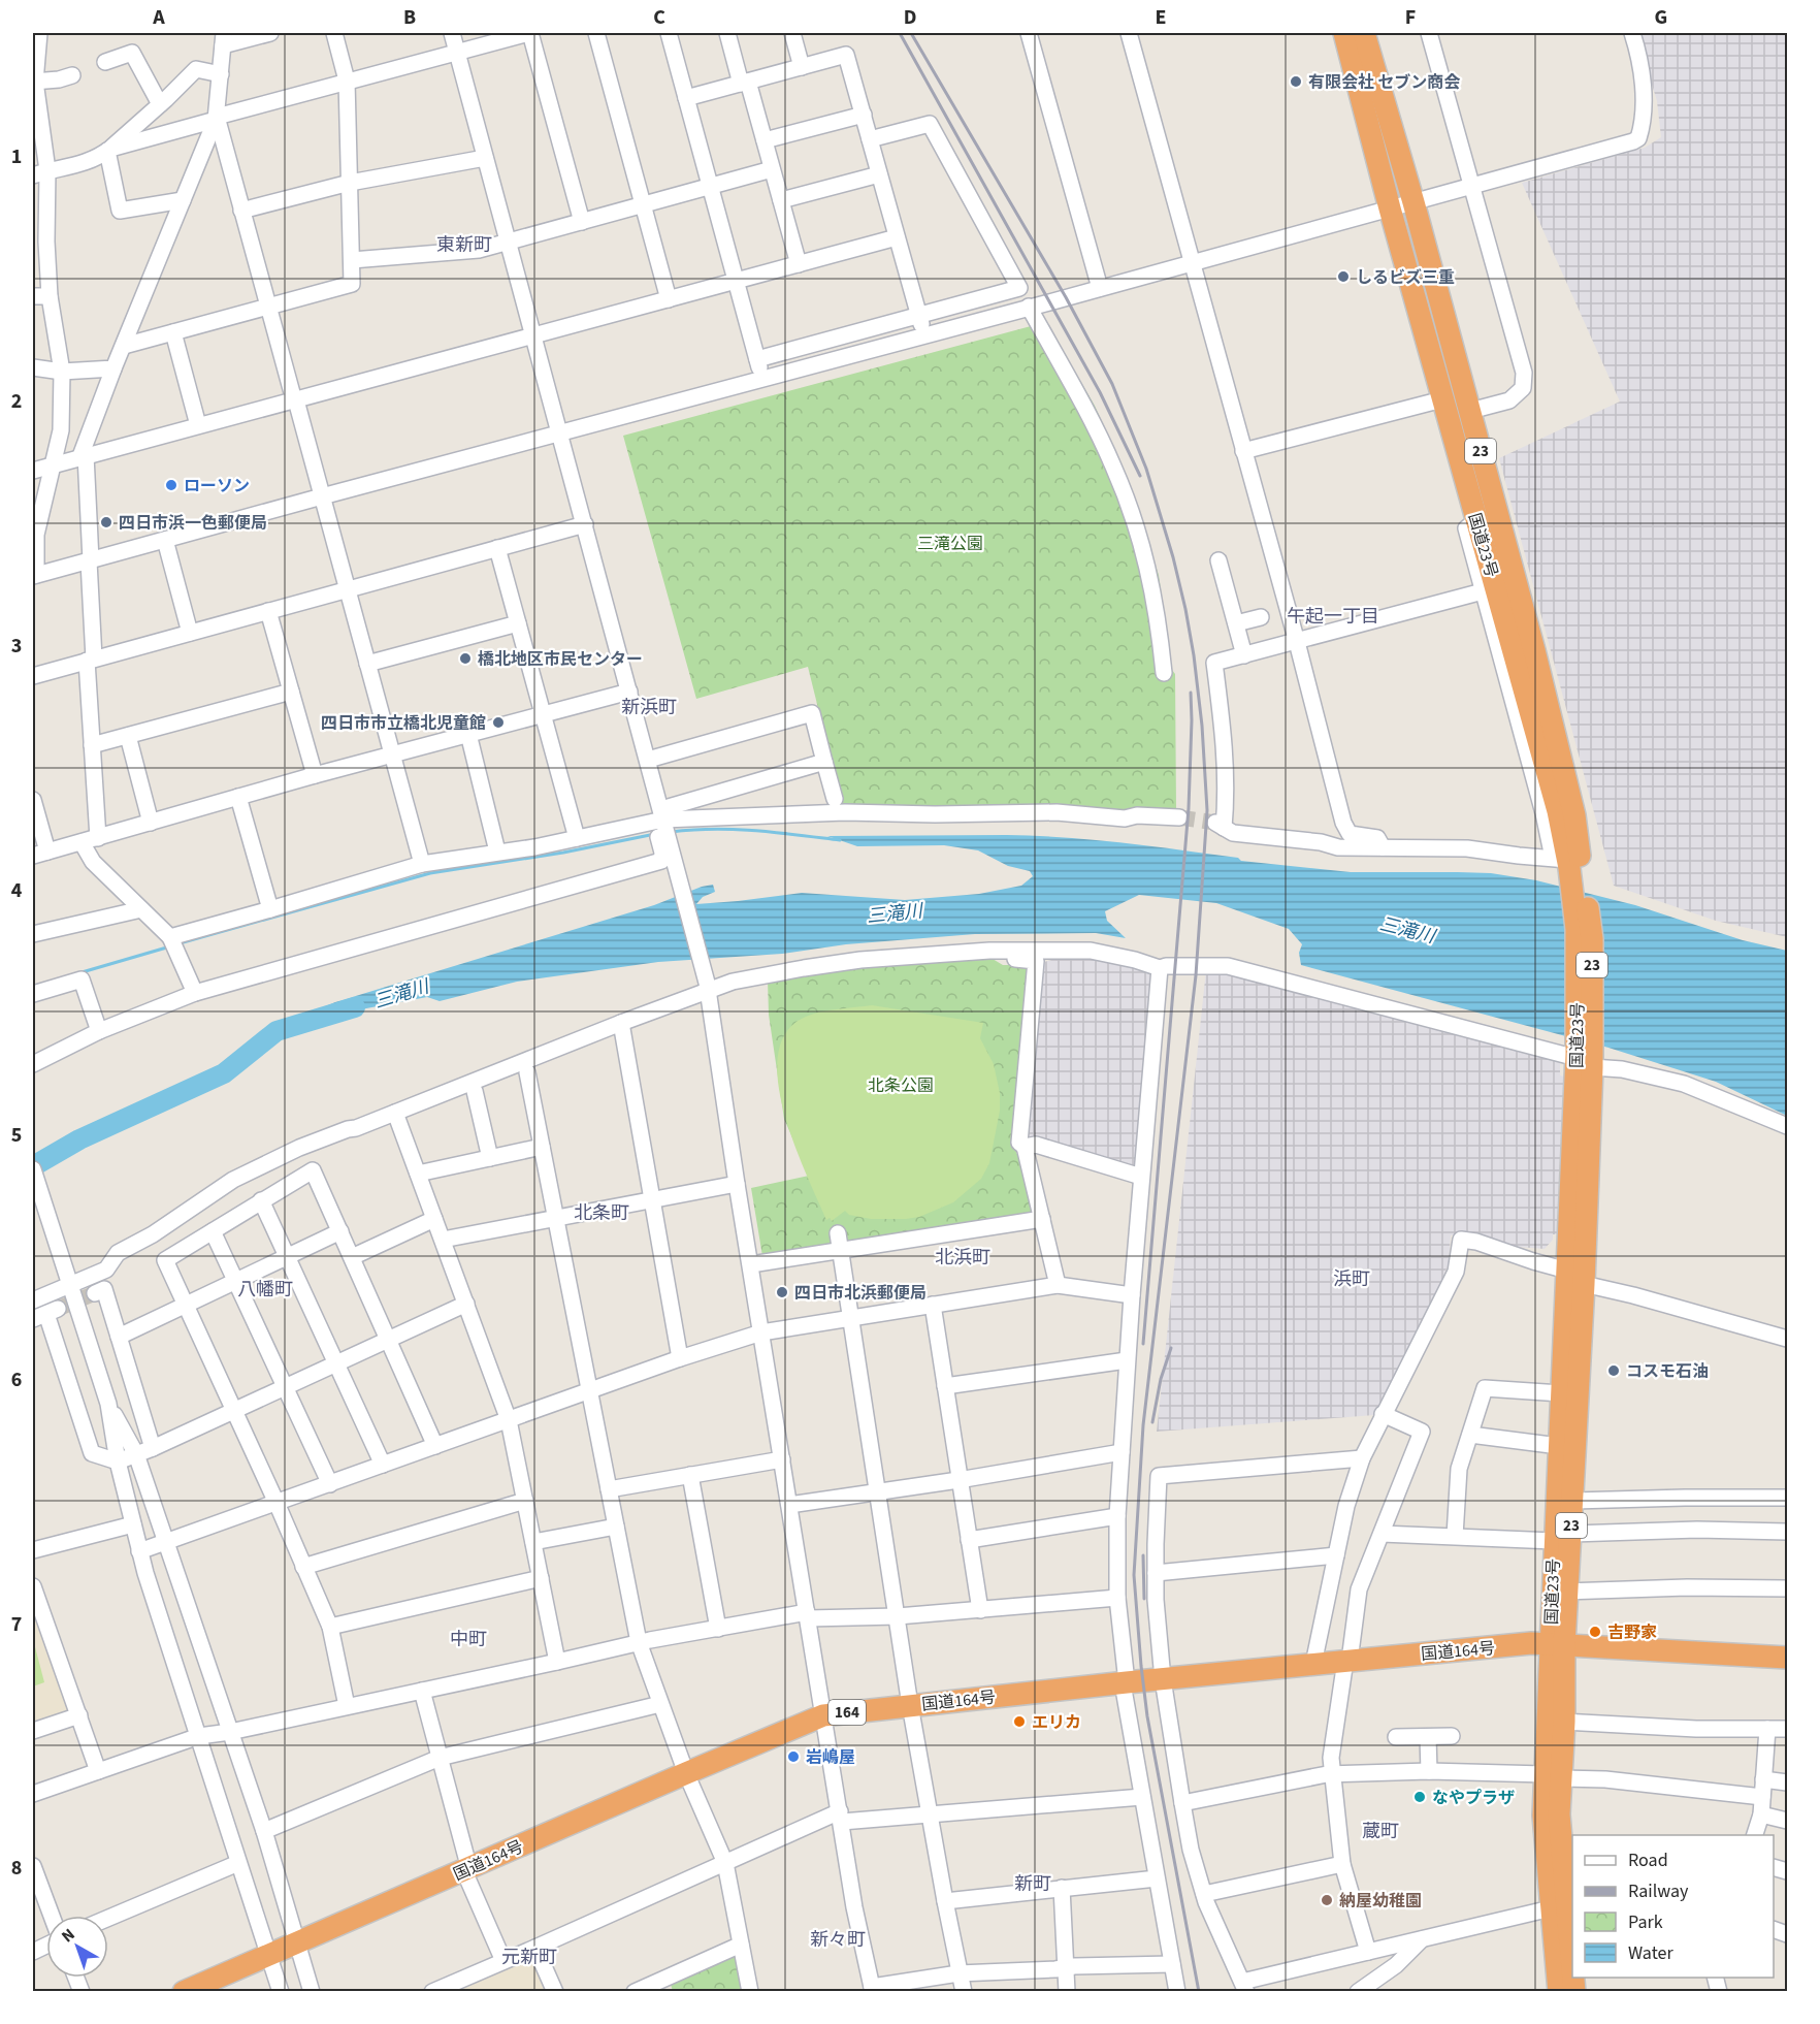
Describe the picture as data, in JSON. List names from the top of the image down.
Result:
{
  "streets": {
    "highway": [
      "23",
      "国道23号",
      "国道164号",
      "164"
    ]
  },
  "crossings": [
    ["国道23号", "国道164号"]
  ],
  "districts": [
    "東新町",
    "午起一丁目",
    "新浜町",
    "北条町",
    "北浜町",
    "浜町",
    "八幡町",
    "中町",
    "蔵町",
    "新町",
    "新々町",
    "元新町"
  ],
  "water": ["三滝川"],
  "parks": ["三滝公園", "北条公園"],
  "places": [
    "有限会社 セブン商会",
    "しるビズ三重",
    "ローソン",
    "四日市浜一色郵便局",
    "橋北地区市民センター",
    "四日市市立橋北児童館",
    "四日市北浜郵便局",
    "コスモ石油",
    "吉野家",
    "エリカ",
    "岩嶋屋",
    "なやプラザ",
    "納屋幼稚園"
  ],
  "legend": [
    "Road",
    "Railway",
    "Park",
    "Water"
  ],
  "north": "top left",
  "grid": {
    "columns": [
      "A",
      "B",
      "C",
      "D",
      "E",
      "F",
      "G"
    ],
    "rows": [
      "1",
      "2",
      "3",
      "4",
      "5",
      "6",
      "7",
      "8"
    ]
  }
}
